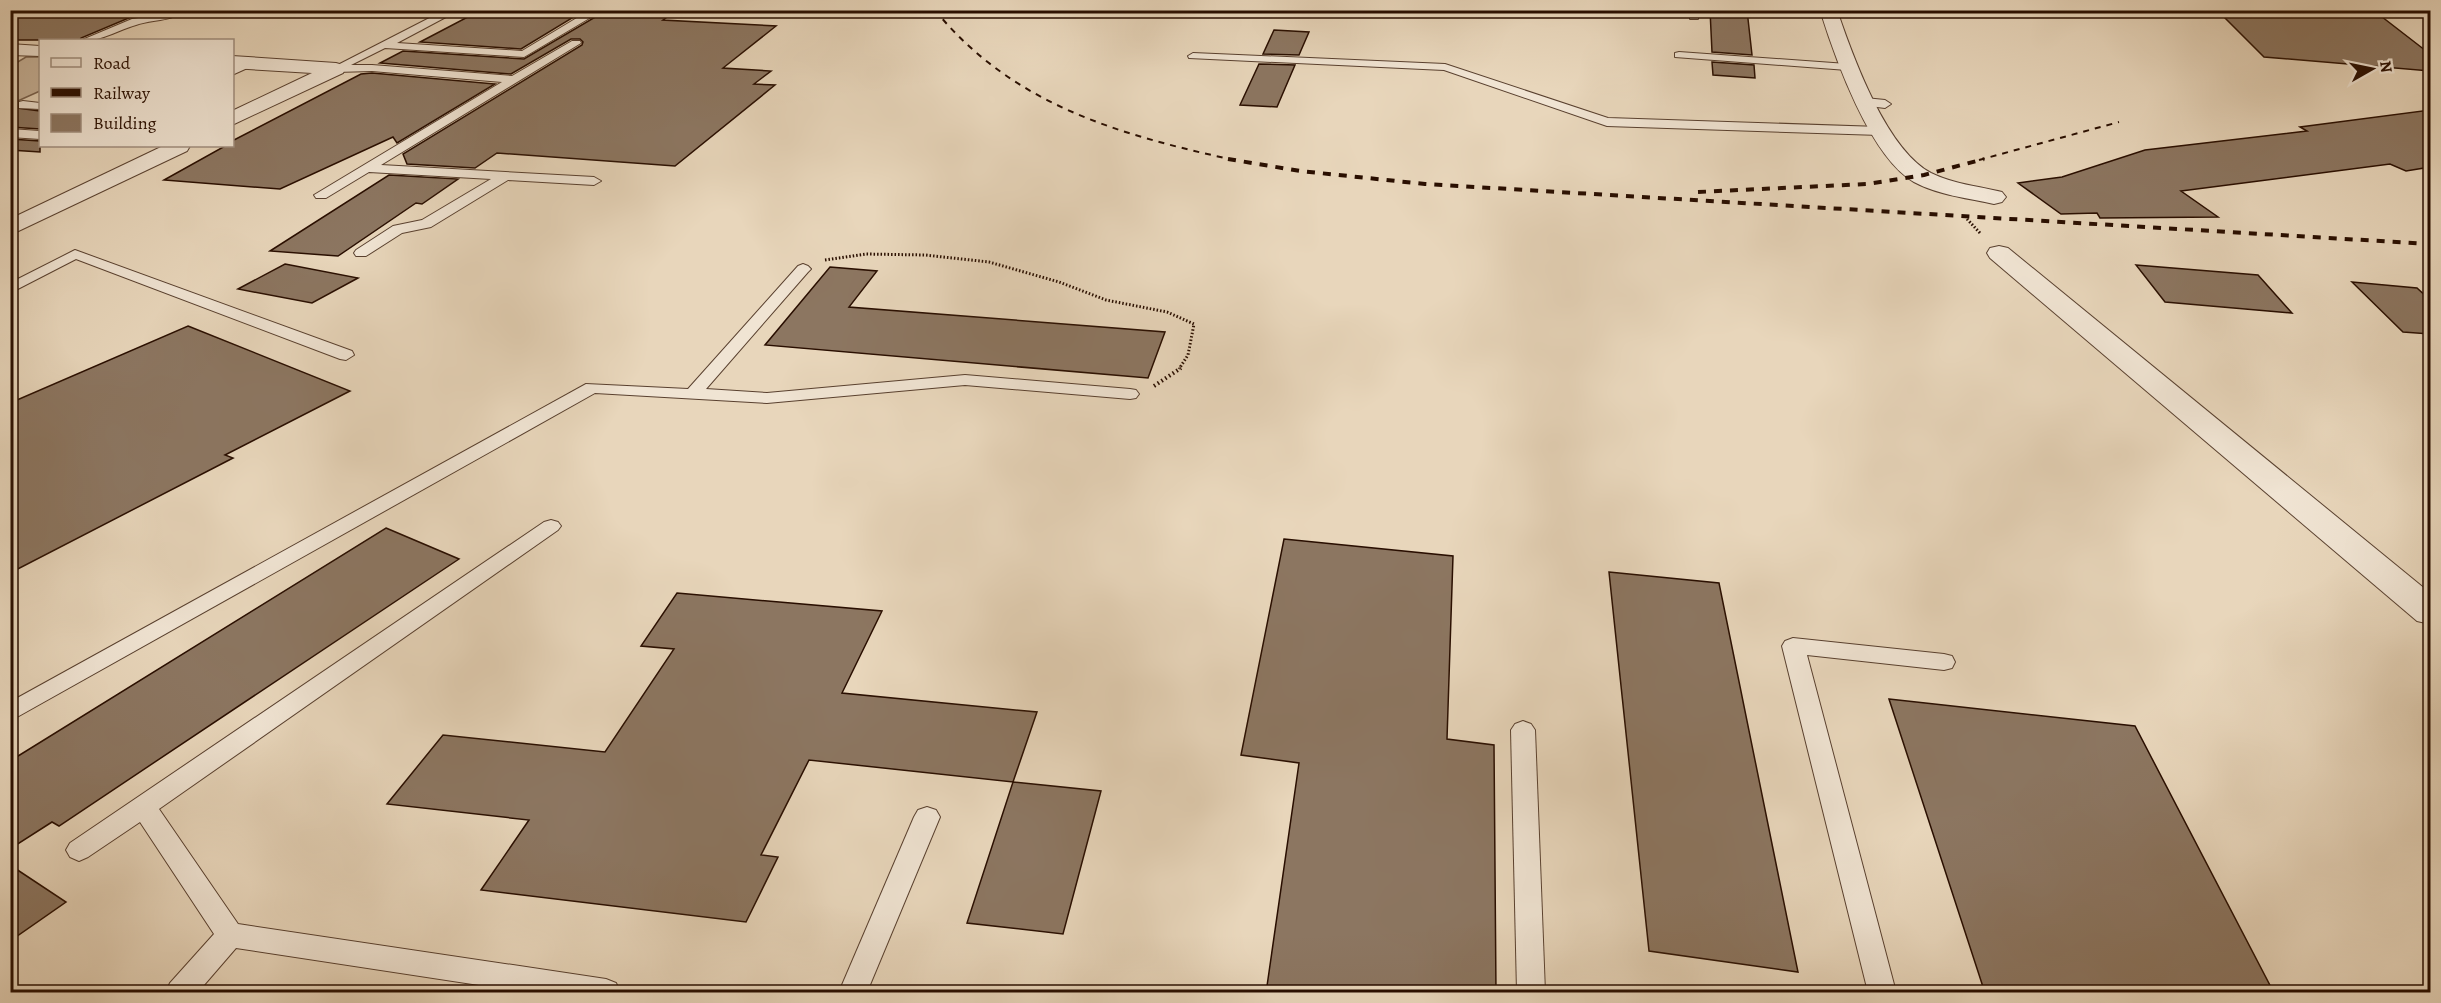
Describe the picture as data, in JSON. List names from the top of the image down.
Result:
{
  "legend": ["Road", "Railway", "Building"],
  "north": "right"
}
